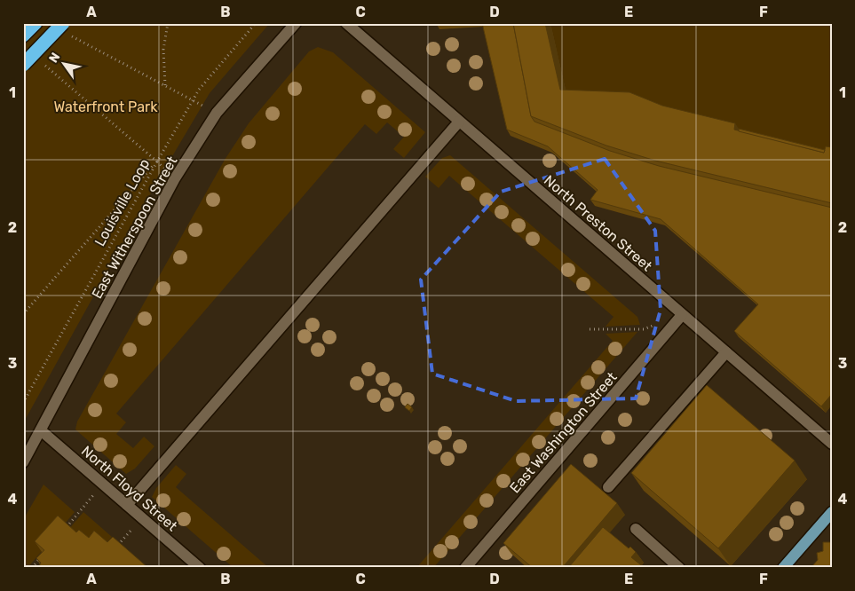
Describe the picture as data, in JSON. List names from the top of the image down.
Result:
{
  "streets": {
    "street": [
      "North Preston Street",
      "East Witherspoon Street",
      "East Washington Street",
      "North Floyd Street"
    ],
    "path": ["Louisville Loop"]
  },
  "crossings": [
    ["North Preston Street", "East Washington Street"],
    ["East Witherspoon Street", "North Floyd Street"]
  ],
  "parks": ["Waterfront Park"],
  "north": "top left",
  "grid": {
    "columns": [
      "A",
      "B",
      "C",
      "D",
      "E",
      "F"
    ],
    "rows": [
      "1",
      "2",
      "3",
      "4"
    ]
  }
}
